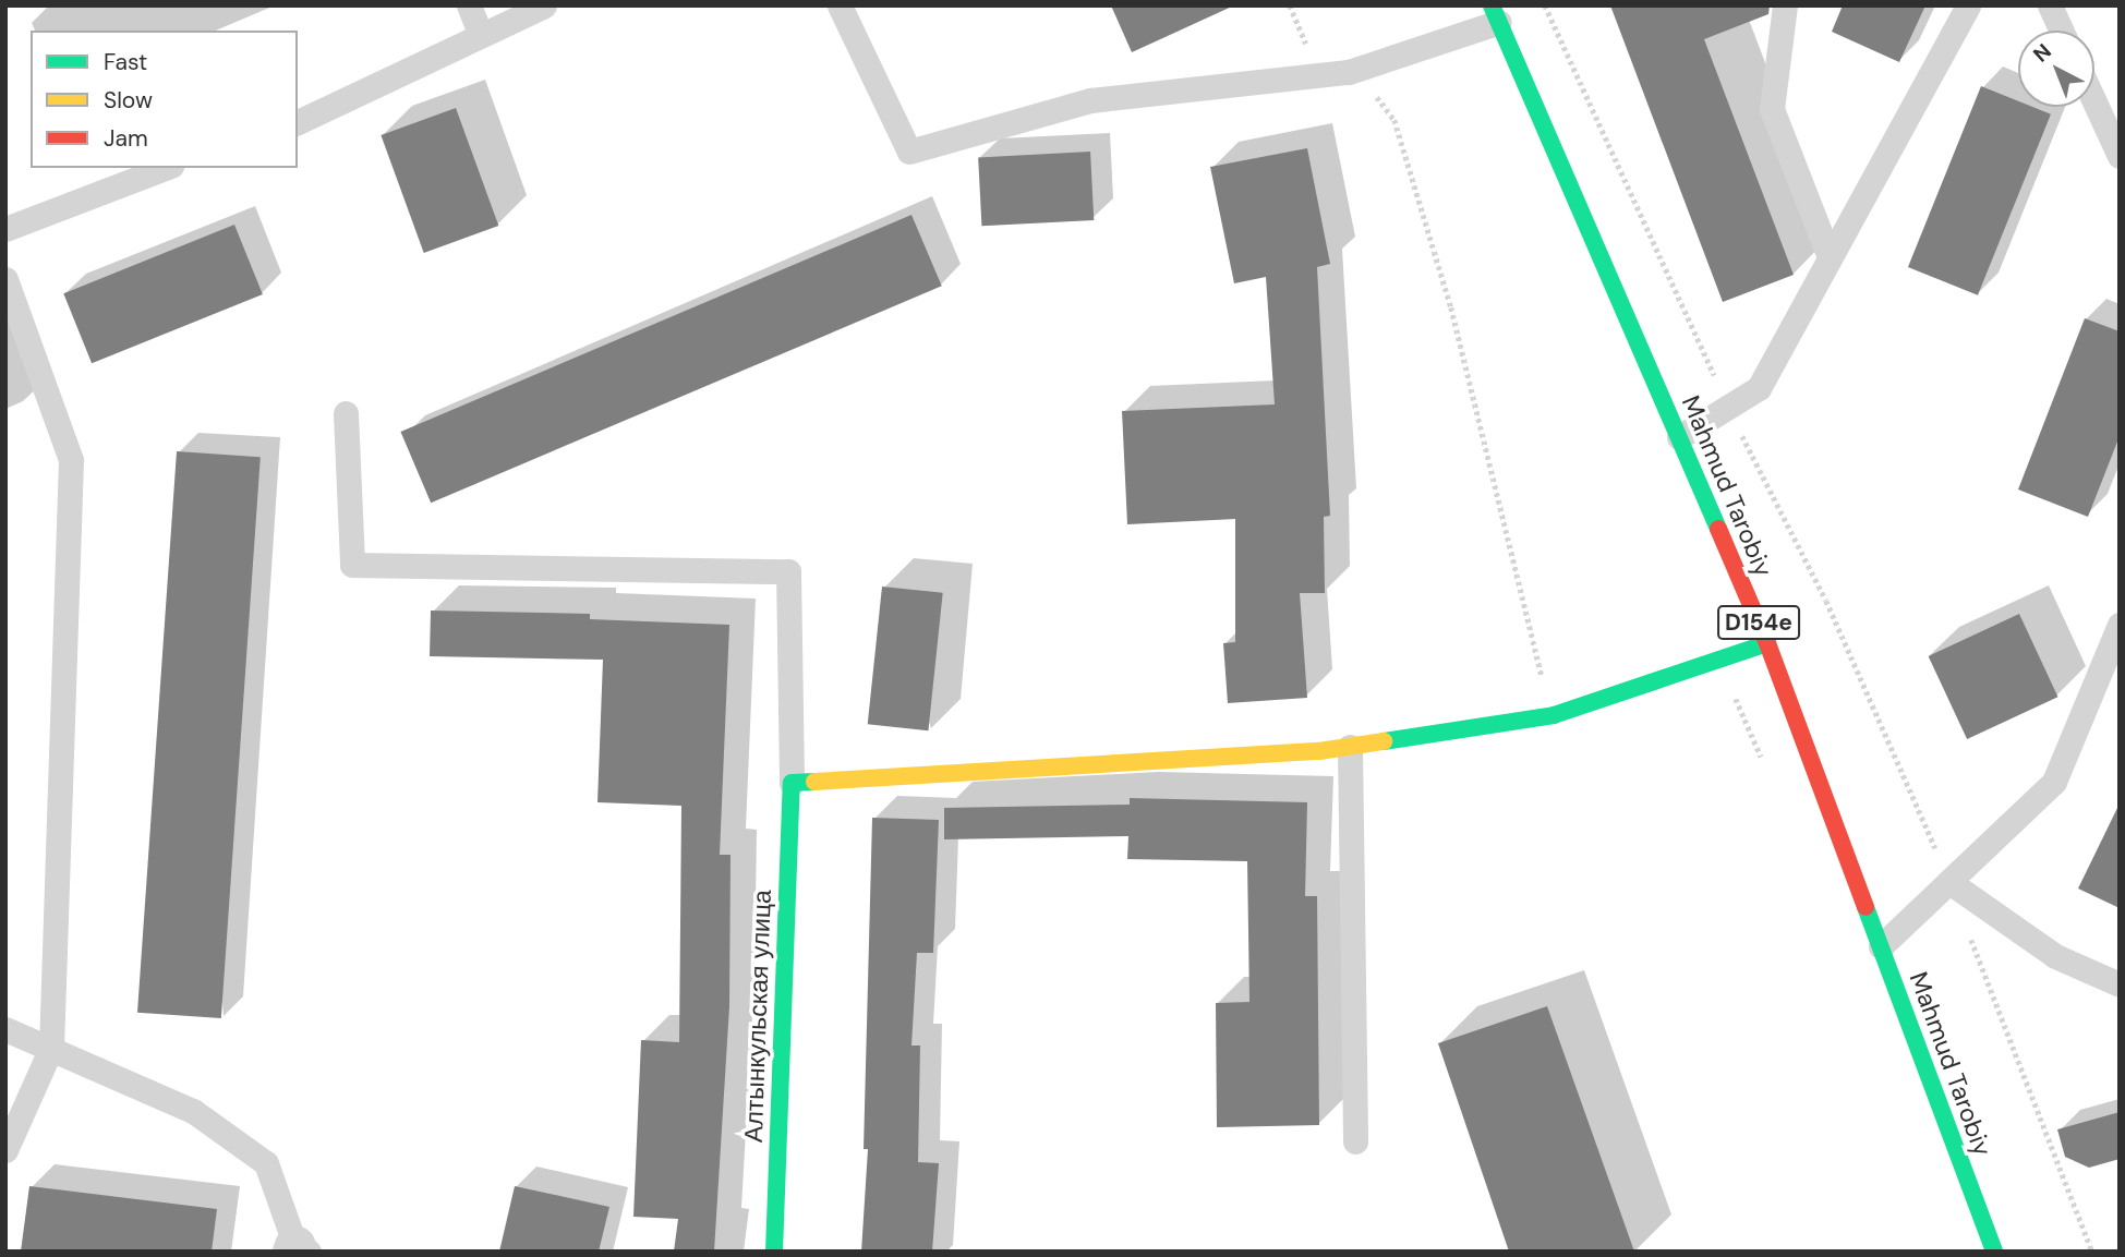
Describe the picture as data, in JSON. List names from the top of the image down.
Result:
{
  "streets": {
    "street": ["Mahmud Tarobiy", "D154e", "Алтынкульская улица"]
  },
  "legend": ["Fast", "Slow", "Jam"],
  "north": "top left"
}
